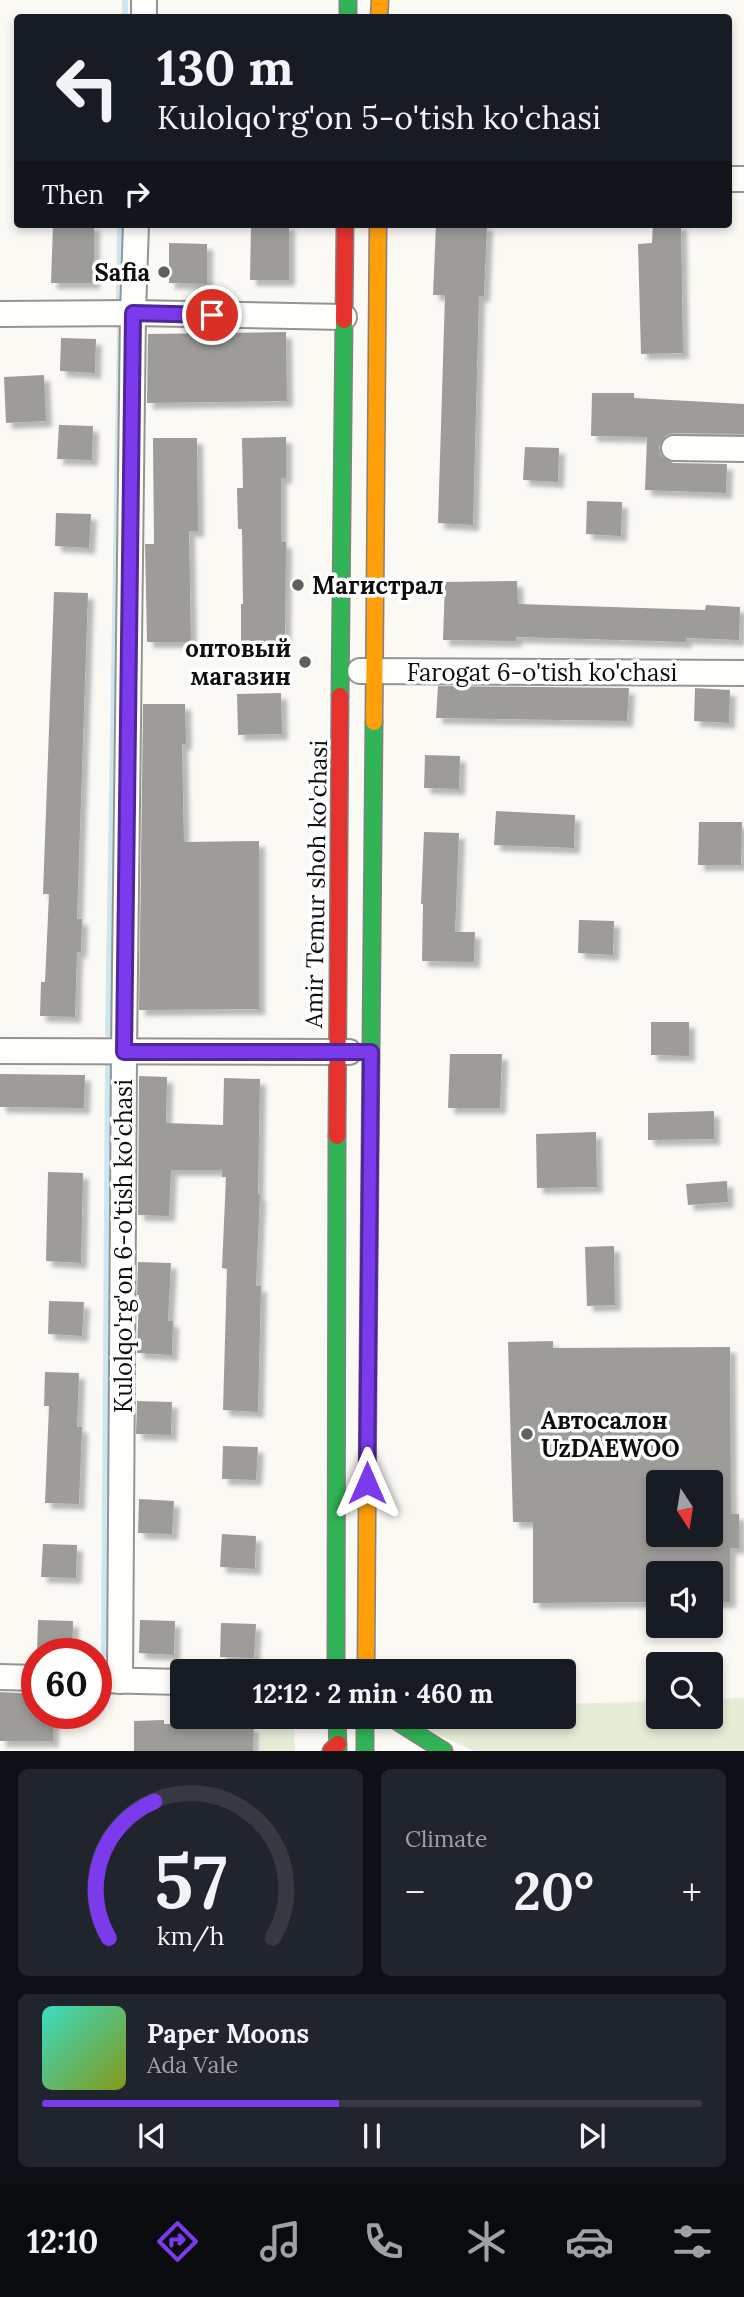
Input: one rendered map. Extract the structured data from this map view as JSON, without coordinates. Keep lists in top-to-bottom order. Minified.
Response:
{"streets":{"main road":["Amir Temur shoh ko'chasi"],"street":["Farogat 6-o'tish ko'chasi","Kulolqo'rg'on 6-o'tish ko'chasi"]},"crossings":[["Farogat 6-o'tish ko'chasi","Amir Temur shoh ko'chasi"]],"places":["Safia","Магистрал","оптовый магазин","Автосалон UzDAEWOO"],"north":"bottom","page":{"turn":["130 m","Kulolqo'rg'on 5-o'tish ko'chasi"],"then":"Then","limit":"60","trip":"12:12 · 2 min · 460 m","tile":"Climate","heat":["−","20°","+"],"song":["Paper Moons","Ada Vale"],"tabs":"12:10","gauge":["57","km/h"]}}
